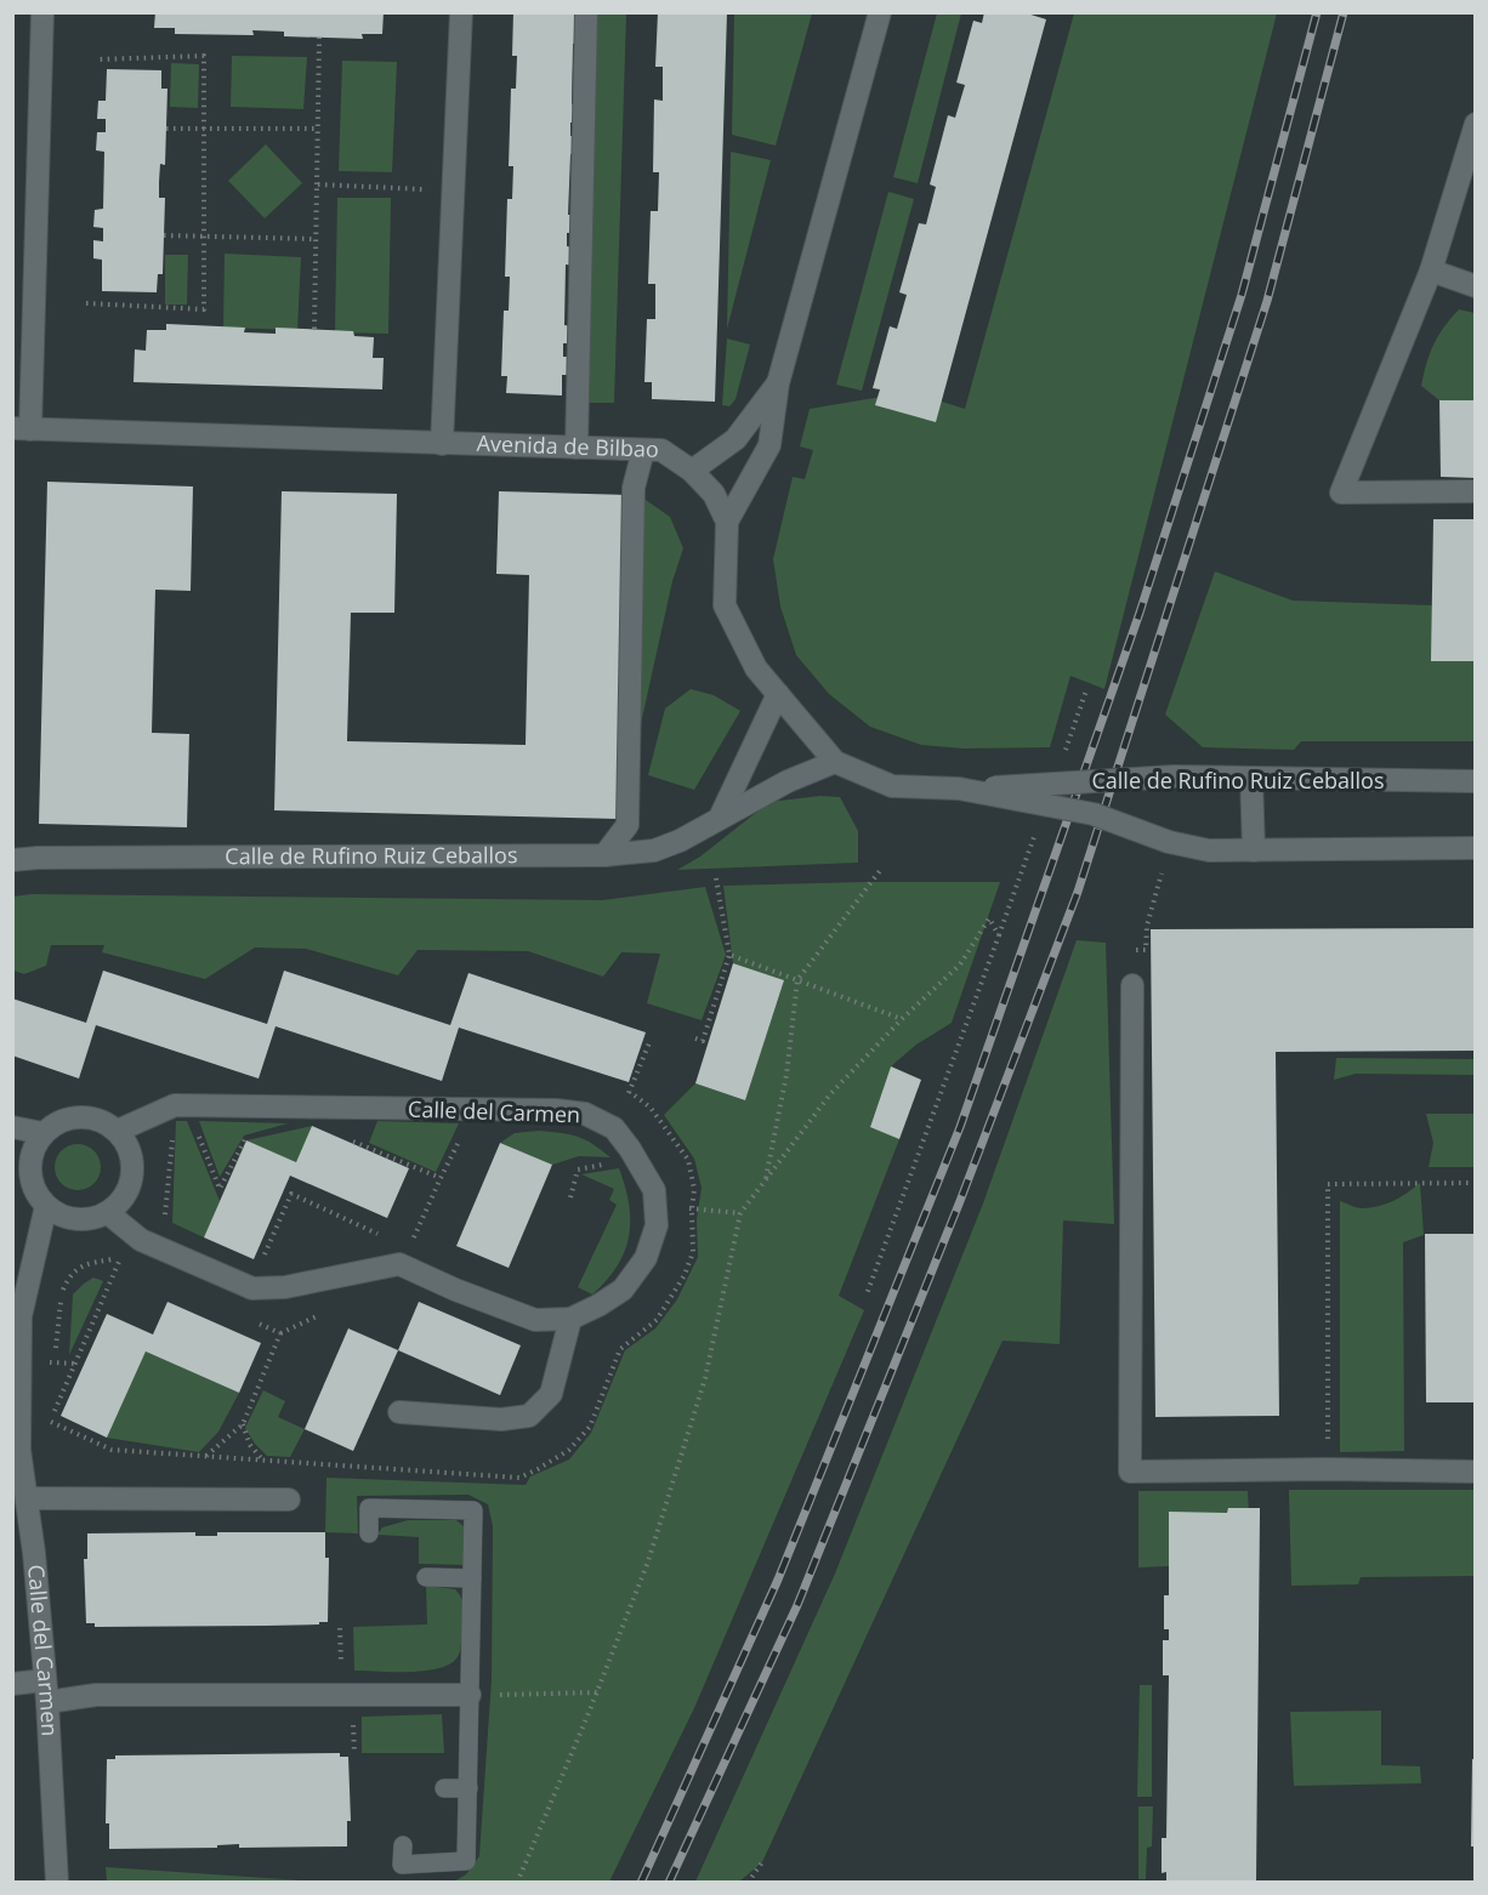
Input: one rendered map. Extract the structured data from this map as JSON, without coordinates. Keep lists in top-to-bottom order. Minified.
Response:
{"streets":{"street":["Avenida de Bilbao","Calle de Rufino Ruiz Ceballos","Calle del Carmen"]},"crossings":[["Avenida de Bilbao","Calle de Rufino Ruiz Ceballos"]]}
